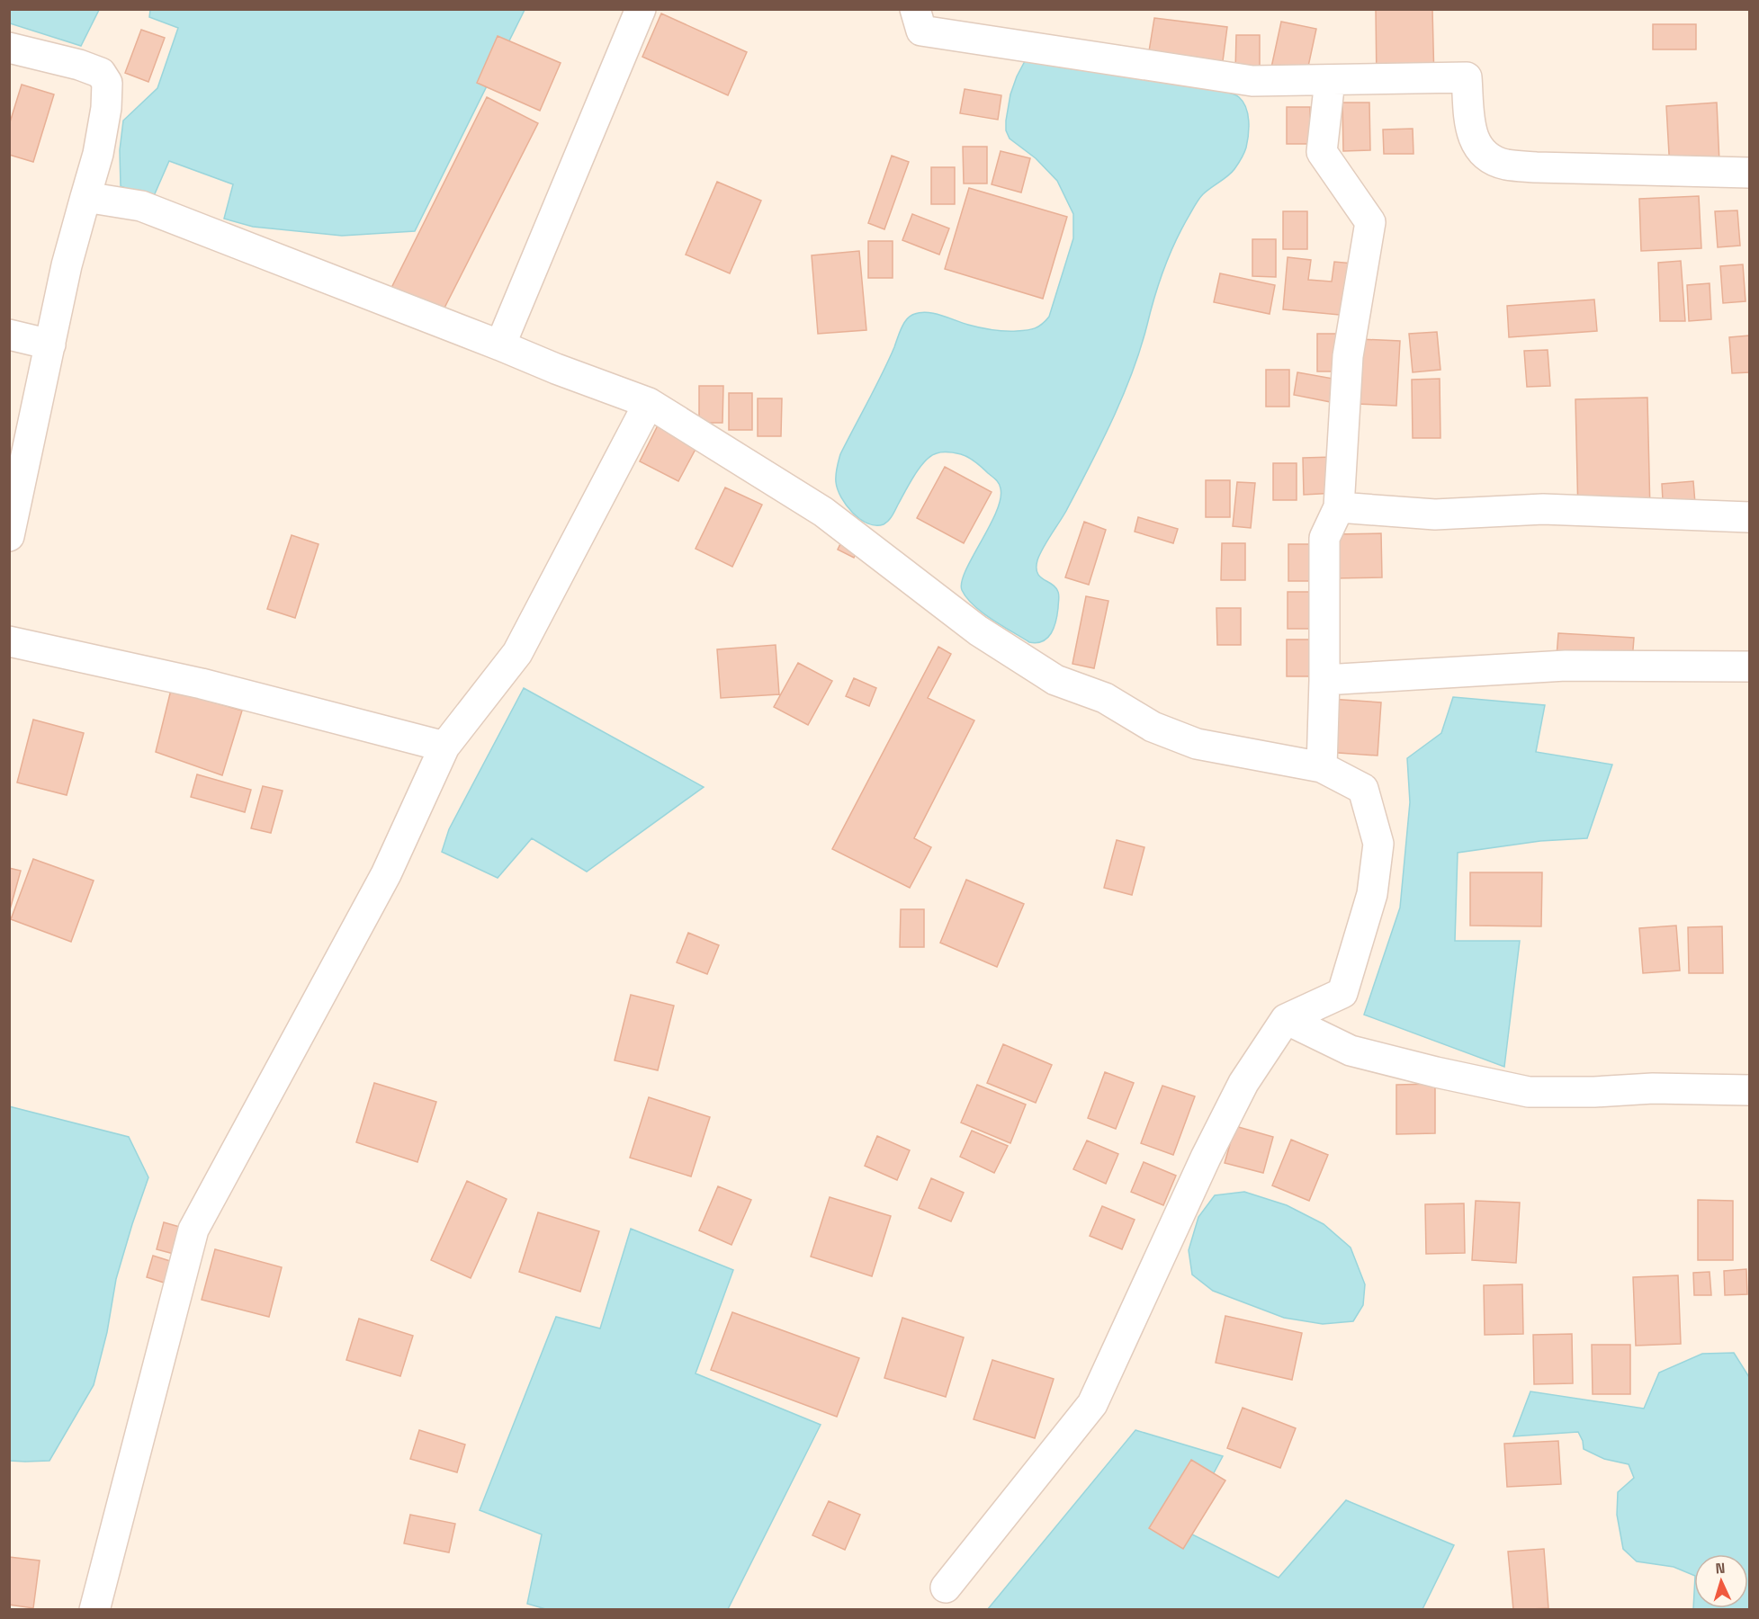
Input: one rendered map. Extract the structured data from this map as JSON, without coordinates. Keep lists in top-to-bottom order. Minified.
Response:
{"north":"top"}
